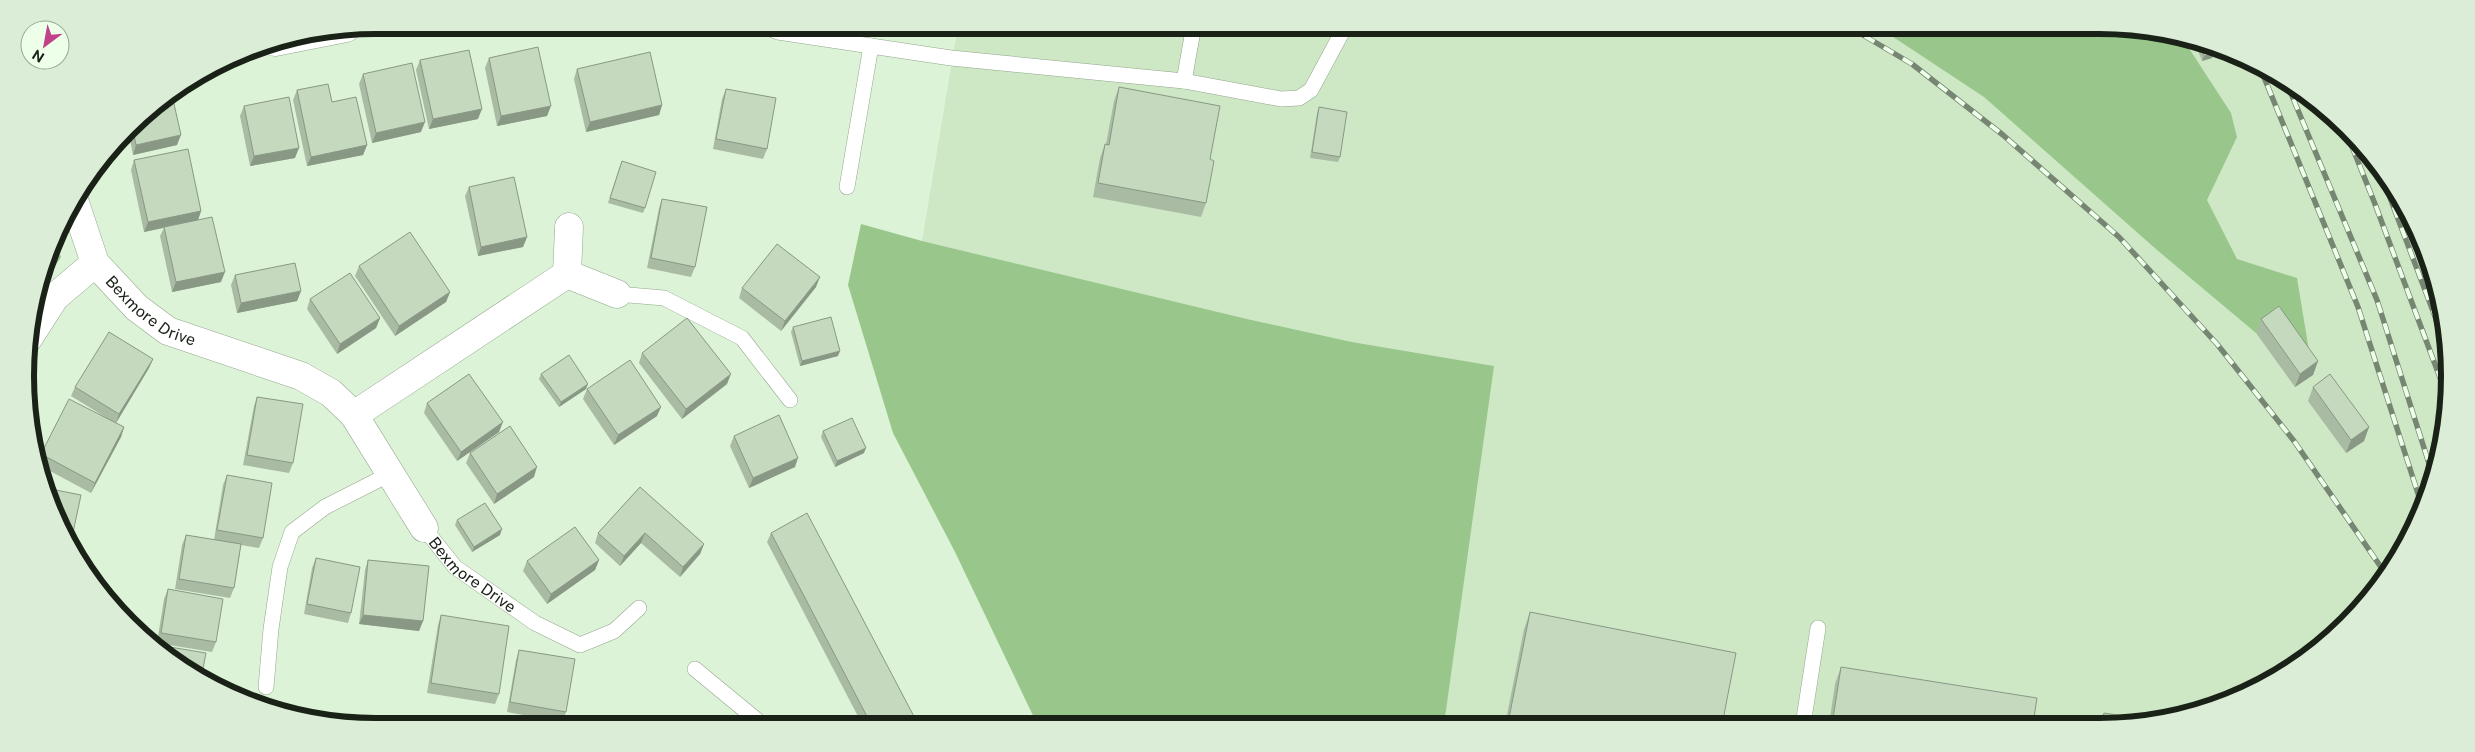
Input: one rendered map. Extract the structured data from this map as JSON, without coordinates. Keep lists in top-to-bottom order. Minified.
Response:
{"streets":{"street":["Bexmore Drive"]},"north":"bottom left"}
